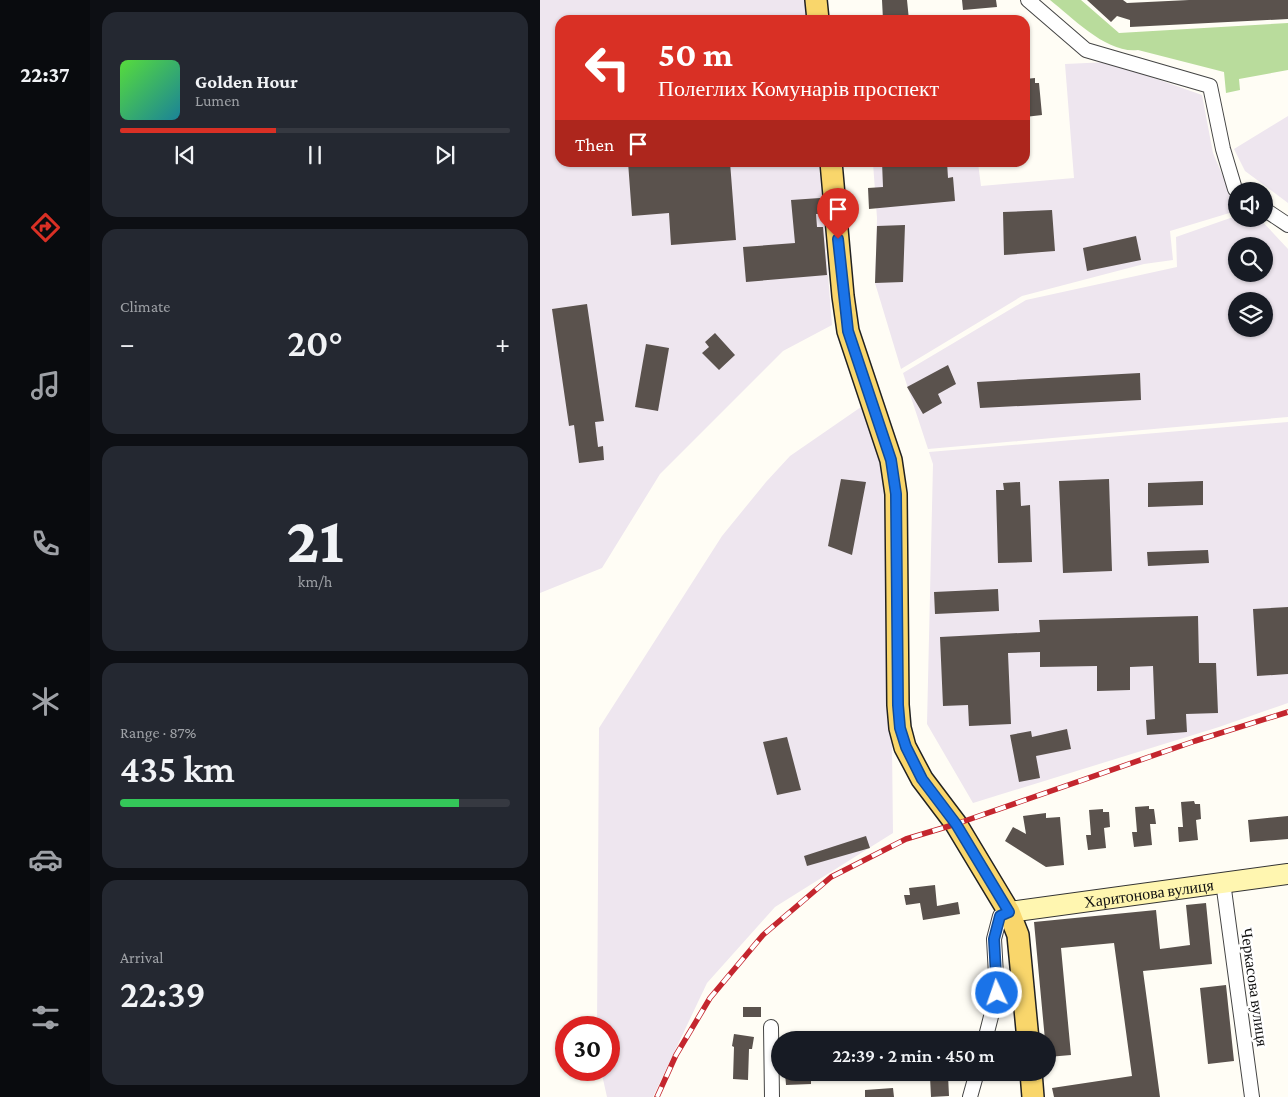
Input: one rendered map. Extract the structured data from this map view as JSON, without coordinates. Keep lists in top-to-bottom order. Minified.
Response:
{"streets":{"street":["Харитонова вулиця","Черкасова вулиця"]},"crossings":[["Харитонова вулиця","Черкасова вулиця"]],"page":{"tabs":"22:37","turn":["50 m","Полеглих Комунарів проспект"],"song":["Golden Hour","Lumen"],"then":"Then","tile":["Climate",["21","km/h"],["Range · 87%","435 km"],["Arrival","22:39"]],"heat":["−","20°","+"],"limit":"30","trip":"22:39 · 2 min · 450 m"}}
